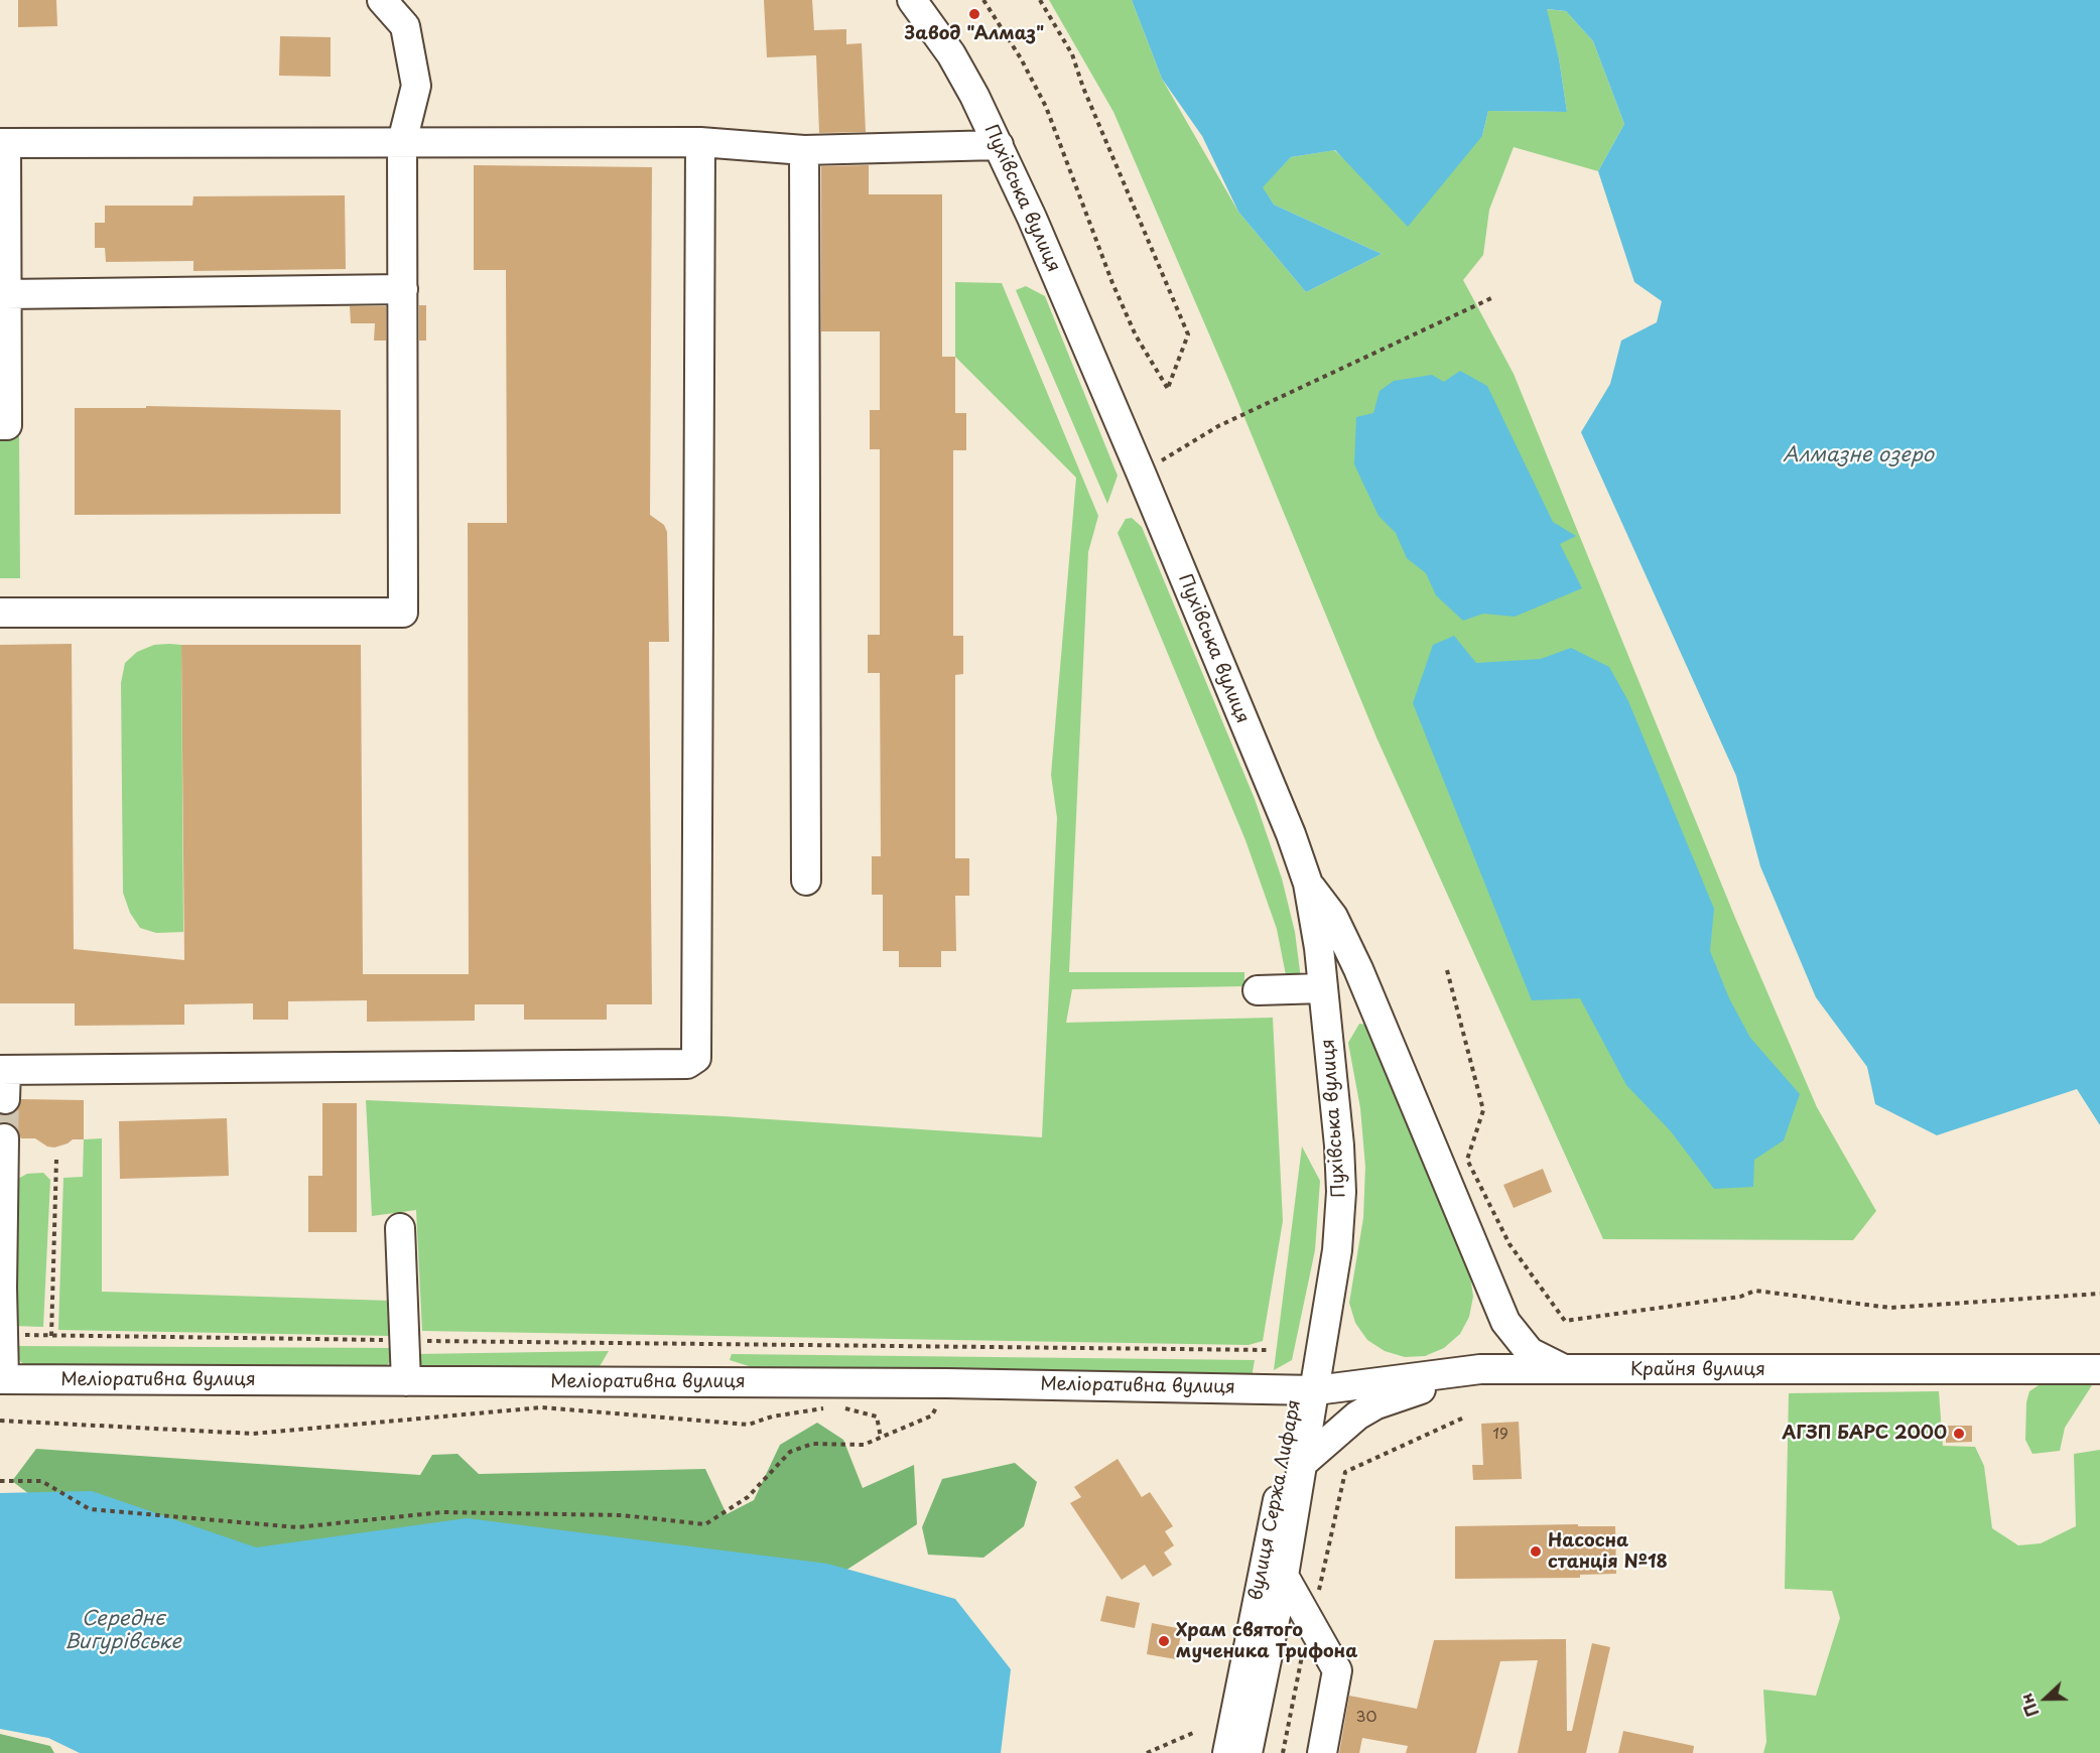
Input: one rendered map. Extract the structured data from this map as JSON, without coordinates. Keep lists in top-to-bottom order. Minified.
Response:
{"streets":{"street":["Пухівська вулиця","Крайня вулиця","Меліоративна вулиця","вулиця Сержа Лифаря"]},"crossings":[["Пухівська вулиця","Крайня вулиця"],["Пухівська вулиця","Меліоративна вулиця"],["Пухівська вулиця","вулиця Сержа Лифаря"],["Крайня вулиця","Меліоративна вулиця"],["Крайня вулиця","вулиця Сержа Лифаря"],["Меліоративна вулиця","вулиця Сержа Лифаря"]],"water":["Алмазне озеро","Середнє Вигурівське"],"places":["Завод \"Алмаз\"","АГЗП БАРС 2000","Насосна станція №18","Храм святого мученика Трифона"],"house_numbers":["19","30"],"north":"left"}
